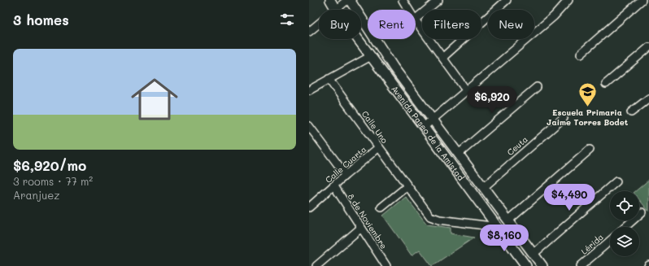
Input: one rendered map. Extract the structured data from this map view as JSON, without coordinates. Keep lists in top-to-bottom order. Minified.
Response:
{"streets":{"street":["Calle Uno","Avenida Paseo de la Amistad","Ceuta","Calle Cuarta","8 de Noviembre","Lérida"]},"crossings":[["Calle Uno","Avenida Paseo de la Amistad"],["Calle Uno","Calle Cuarta"],["Avenida Paseo de la Amistad","Ceuta"],["Calle Cuarta","8 de Noviembre"]],"places":{"school or university":["Escuela Primaria Jaime Torres Bodet"]},"page":{"heading":"3 homes","chip":["Buy","Rent","Filters","New"],"list":[{"name":"$6,920/mo","note":"3 rooms · 77 m² · Aranjuez"}],"price":["$6,920","$4,490","$8,160"]}}
